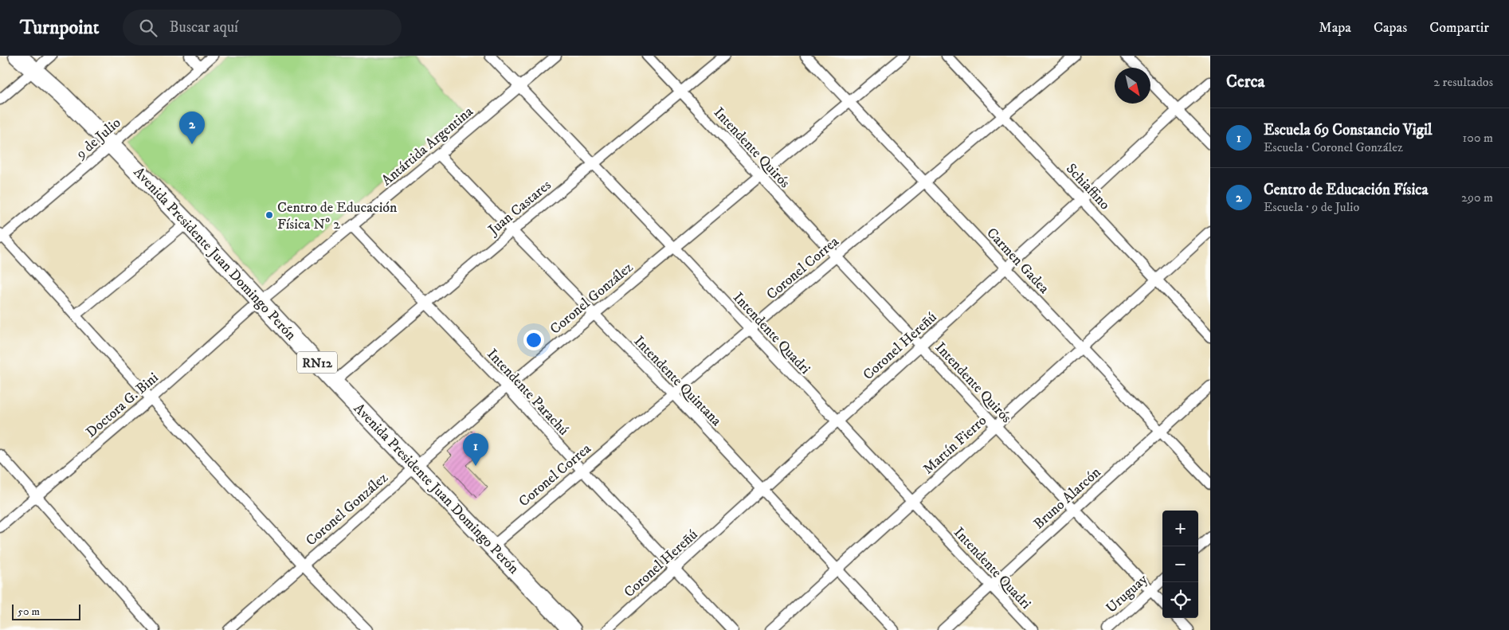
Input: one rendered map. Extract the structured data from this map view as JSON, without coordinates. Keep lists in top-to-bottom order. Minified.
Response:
{"streets":{"highway":["Avenida Presidente Juan Domingo Perón","RN12"],"street":["9 de Julio","Antártida Argentina","Intendente Quirós","Schiaffino","Juan Castares","Carmen Gadea","Coronel Correa","Coronel González","Intendente Quadri","Coronel Hereñú","Intendente Quintana","Intendente Parachú","Doctora G. Bini","Martín Fierro","Bruno Alarcón","Uruguay"]},"crossings":[["9 de Julio","Avenida Presidente Juan Domingo Perón"],["Antártida Argentina","Avenida Presidente Juan Domingo Perón"],["Antártida Argentina","Intendente Quadri"],["Antártida Argentina","Intendente Quintana"],["Antártida Argentina","Intendente Parachú"],["Antártida Argentina","Doctora G. Bini"],["Intendente Quirós","Juan Castares"],["Intendente Quirós","Coronel Correa"],["Intendente Quirós","Coronel González"],["Intendente Quirós","Coronel Hereñú"],["Intendente Quirós","Martín Fierro"],["Intendente Quirós","Bruno Alarcón"],["Intendente Quirós","Uruguay"],["Schiaffino","Coronel Correa"],["Schiaffino","Coronel Hereñú"],["Schiaffino","Martín Fierro"],["Juan Castares","Avenida Presidente Juan Domingo Perón"],["Juan Castares","Intendente Quadri"],["Juan Castares","Intendente Quintana"],["Juan Castares","Intendente Parachú"],["Avenida Presidente Juan Domingo Perón","Coronel Correa"],["Avenida Presidente Juan Domingo Perón","Coronel González"],["Avenida Presidente Juan Domingo Perón","Doctora G. Bini"],["Carmen Gadea","Coronel Correa"],["Carmen Gadea","Coronel González"],["Carmen Gadea","Coronel Hereñú"],["Carmen Gadea","Martín Fierro"],["Carmen Gadea","Bruno Alarcón"],["Coronel Correa","Intendente Quadri"],["Coronel Correa","Intendente Quintana"],["Coronel Correa","Intendente Parachú"],["Coronel González","Intendente Quadri"],["Coronel González","Intendente Quintana"],["Coronel González","Intendente Parachú"],["Intendente Quadri","Coronel Hereñú"],["Intendente Quadri","Martín Fierro"],["Intendente Quadri","Bruno Alarcón"],["Coronel Hereñú","Intendente Quintana"],["Coronel Hereñú","Intendente Parachú"],["Intendente Quintana","Martín Fierro"]],"places":["Centro de Educación Física Nº 2"],"scale_bar":"50 m","north":"bottom right","page":{"header":"Turnpoint","search":"Buscar aquí","nav":["Mapa","Capas","Compartir"],"heading":["Cerca","2 resultados"],"list":[{"mark":"1","name":"Escuela 69 Constancio Vigil","note":"Escuela · Coronel González","value":"100 m"},{"mark":"2","name":"Centro de Educación Física","note":"Escuela · 9 de Julio","value":"290 m"}],"pins":["2","1"],"map_buttons":["+","−"],"scale":"50 m"}}
